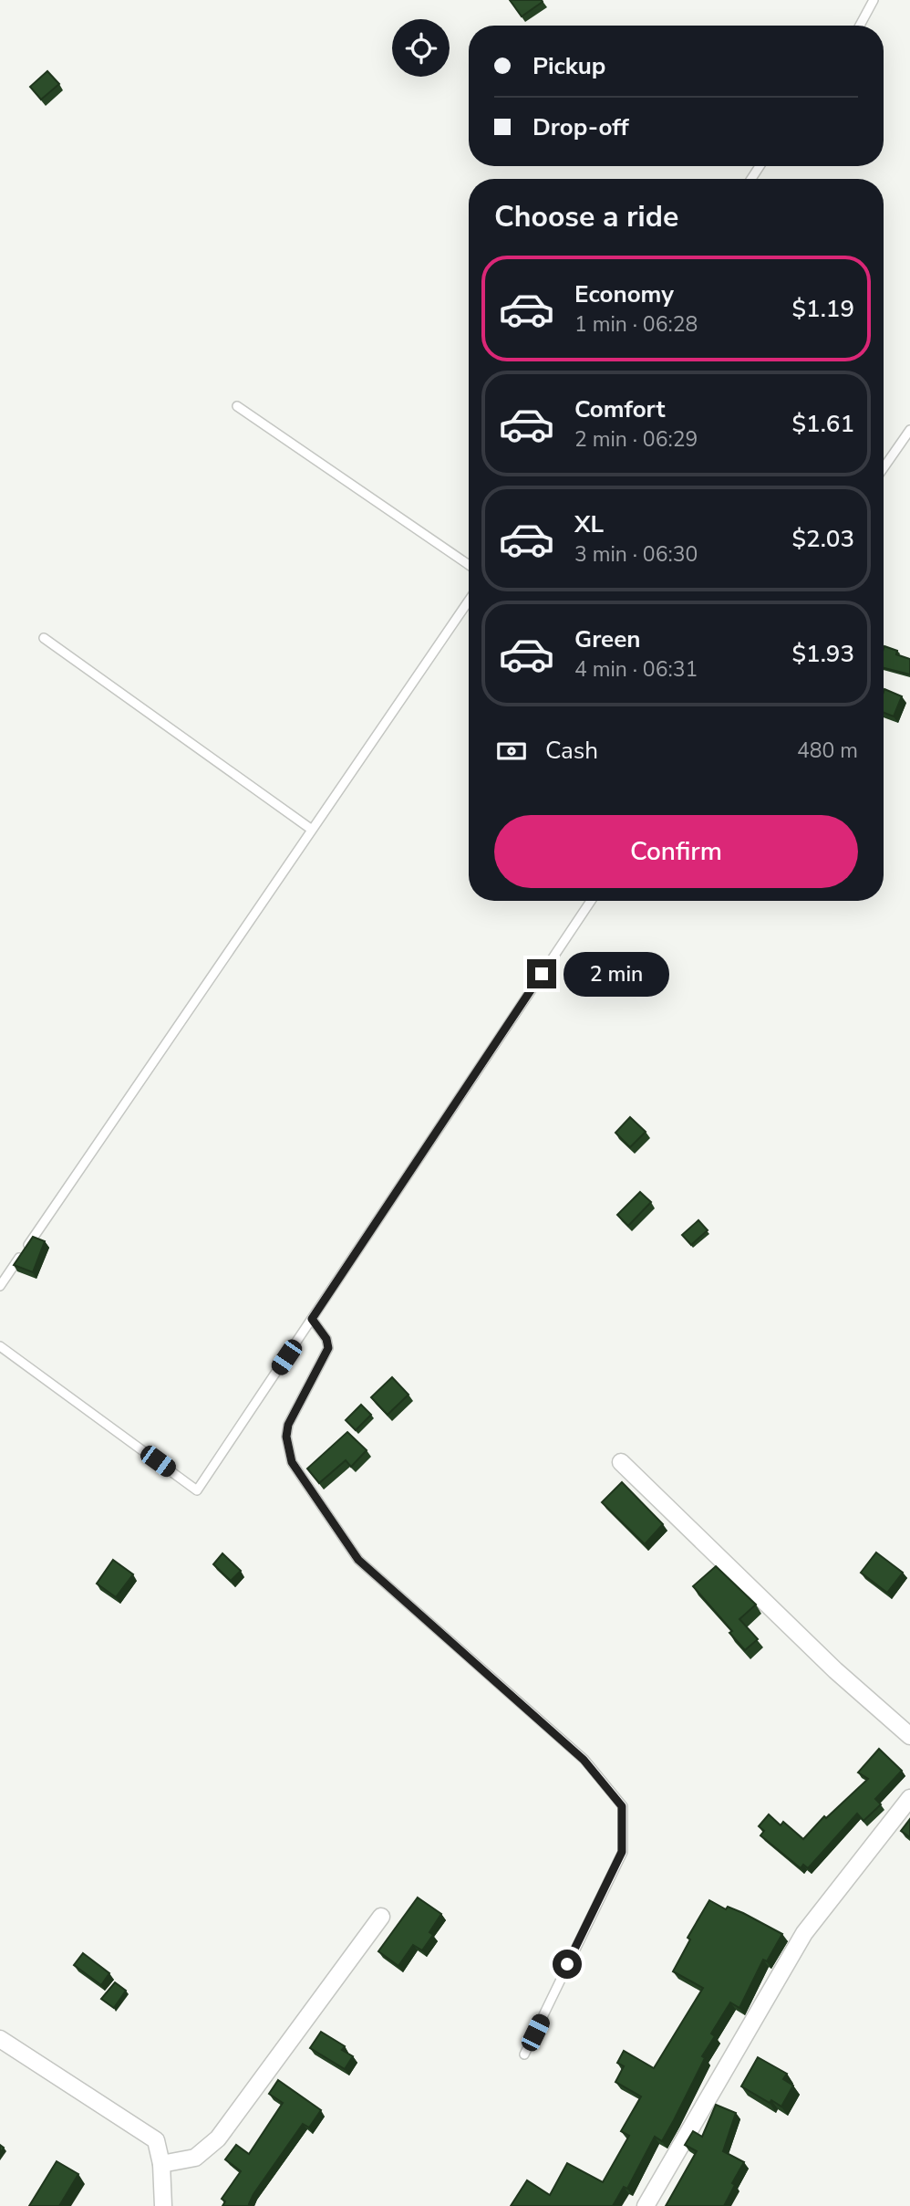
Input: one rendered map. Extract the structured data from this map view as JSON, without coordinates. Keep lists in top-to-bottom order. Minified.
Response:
{"page":{"banner":["Pickup","Drop-off"],"heading":"Choose a ride","list":[{"name":"Economy","note":"1 min · 06:28","value":"$1.19"},{"name":"Comfort","note":"2 min · 06:29","value":"$1.61"},{"name":"XL","note":"3 min · 06:30","value":"$2.03"},{"name":"Green","note":"4 min · 06:31","value":"$1.93"}],"pay":["Cash","480 m"],"buttons":"Confirm","bubble":"2 min"}}
